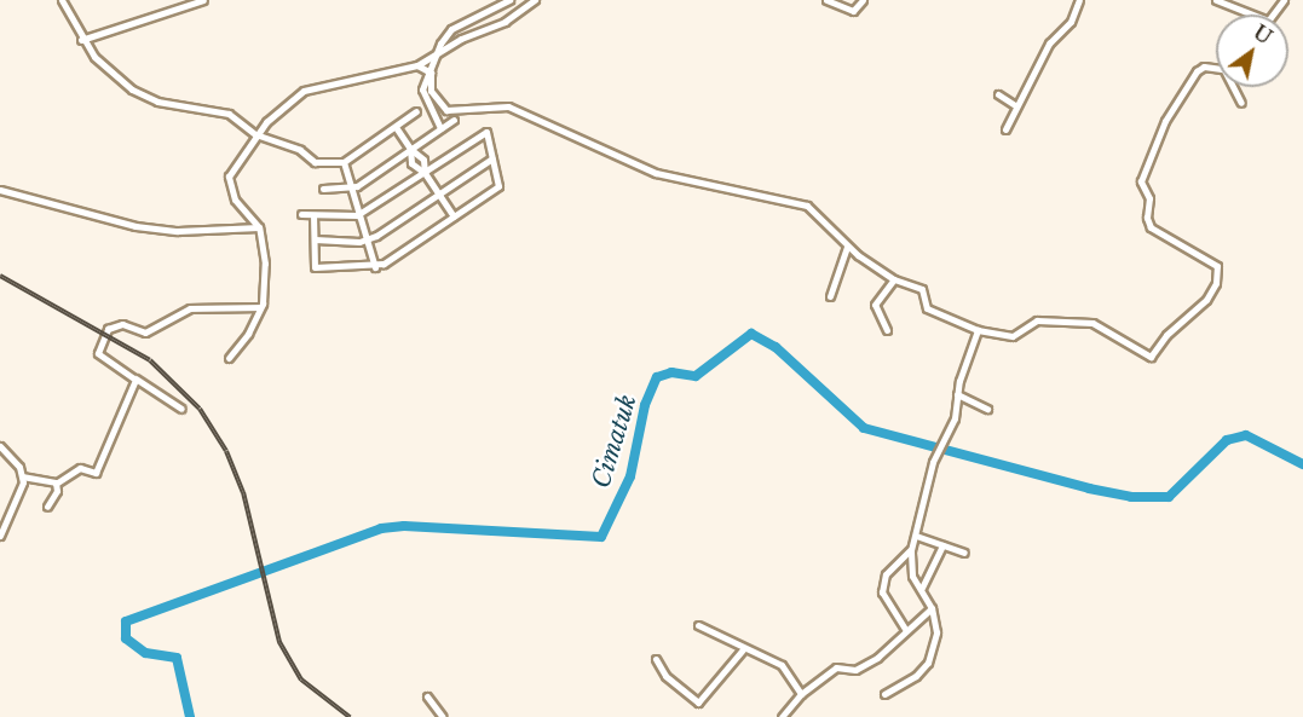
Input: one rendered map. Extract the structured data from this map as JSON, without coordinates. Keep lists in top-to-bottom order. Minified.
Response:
{"water":["Cimatuk"],"north":"top right"}
